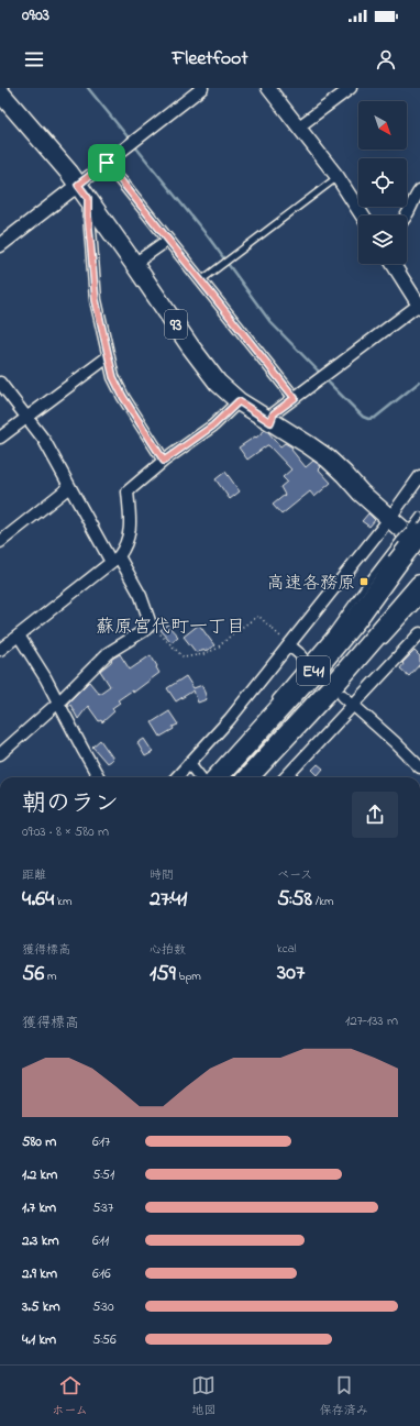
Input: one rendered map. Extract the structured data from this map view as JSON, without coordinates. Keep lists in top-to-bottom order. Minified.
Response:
{"streets":{"highway":["E41"],"main road":["93"]},"districts":["蘇原宮代町一丁目"],"places":{"transit":["高速各務原"]},"north":"bottom right","page":{"status":"09:03","header":"Fleetfoot","heading":["朝のラン","09:03 · 8 × 580 m"],"stats":[["距離","4.64 km"],["時間","27:41"],["ペース","5:58 /km"],["獲得標高","56 m"],["心拍数","159 bpm"],["kcal","307"]],"chart":["獲得標高","127–133 m"],"list":[{"name":"580 m","note":"6:17"},{"name":"1.2 km","note":"5:51"},{"name":"1.7 km","note":"5:37"},{"name":"2.3 km","note":"6:11"},{"name":"2.9 km","note":"6:16"},{"name":"3.5 km","note":"5:30"},{"name":"4.1 km","note":"5:56"}],"tabs":["ホーム","地図","保存済み"]}}
